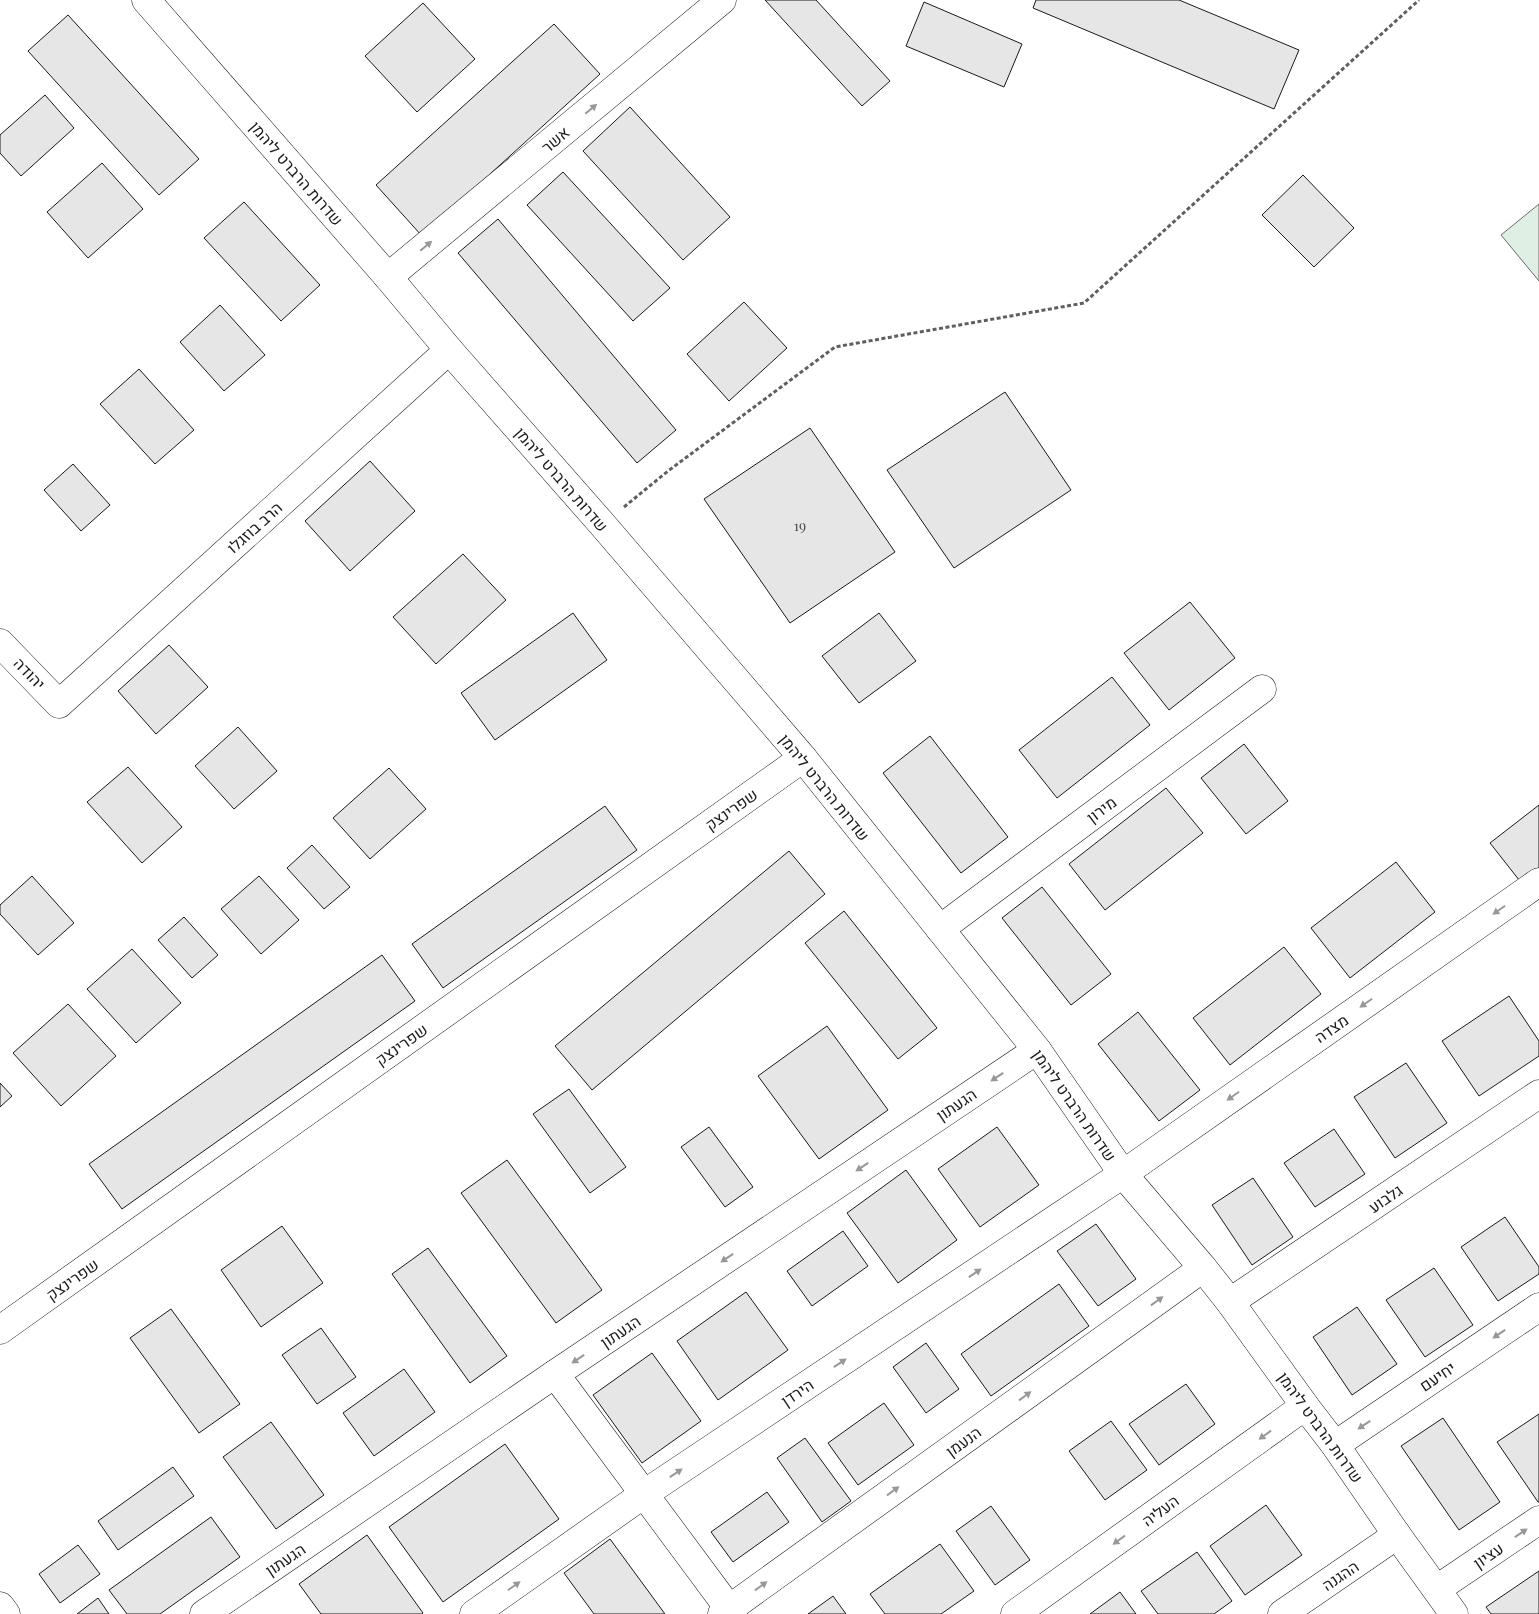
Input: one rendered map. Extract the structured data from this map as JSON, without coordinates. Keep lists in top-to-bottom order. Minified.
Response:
{"streets":{"street":["אשר","שדרות הרברט ליהמן","הרב בוזגלו","יהודה","שפרינצק","מירון","מצדה","הגעתון","גלבוע","יחיעם","הירדן","הנעמן","העליה","עציון","ההגנה"]},"crossings":[["אשר","שדרות הרברט ליהמן"],["שדרות הרברט ליהמן","הרב בוזגלו"],["שדרות הרברט ליהמן","שפרינצק"],["שדרות הרברט ליהמן","מירון"],["שדרות הרברט ליהמן","מצדה"],["שדרות הרברט ליהמן","הגעתון"],["שדרות הרברט ליהמן","גלבוע"],["שדרות הרברט ליהמן","יחיעם"],["שדרות הרברט ליהמן","הירדן"],["שדרות הרברט ליהמן","הנעמן"],["שדרות הרברט ליהמן","העליה"],["שדרות הרברט ליהמן","עציון"],["שדרות הרברט ליהמן","ההגנה"],["הרב בוזגלו","יהודה"],["מצדה","הירדן"]],"one_way":["אשר","מצדה","הגעתון","יחיעם","הירדן","הנעמן","העליה","עציון"],"house_numbers":["19"]}
